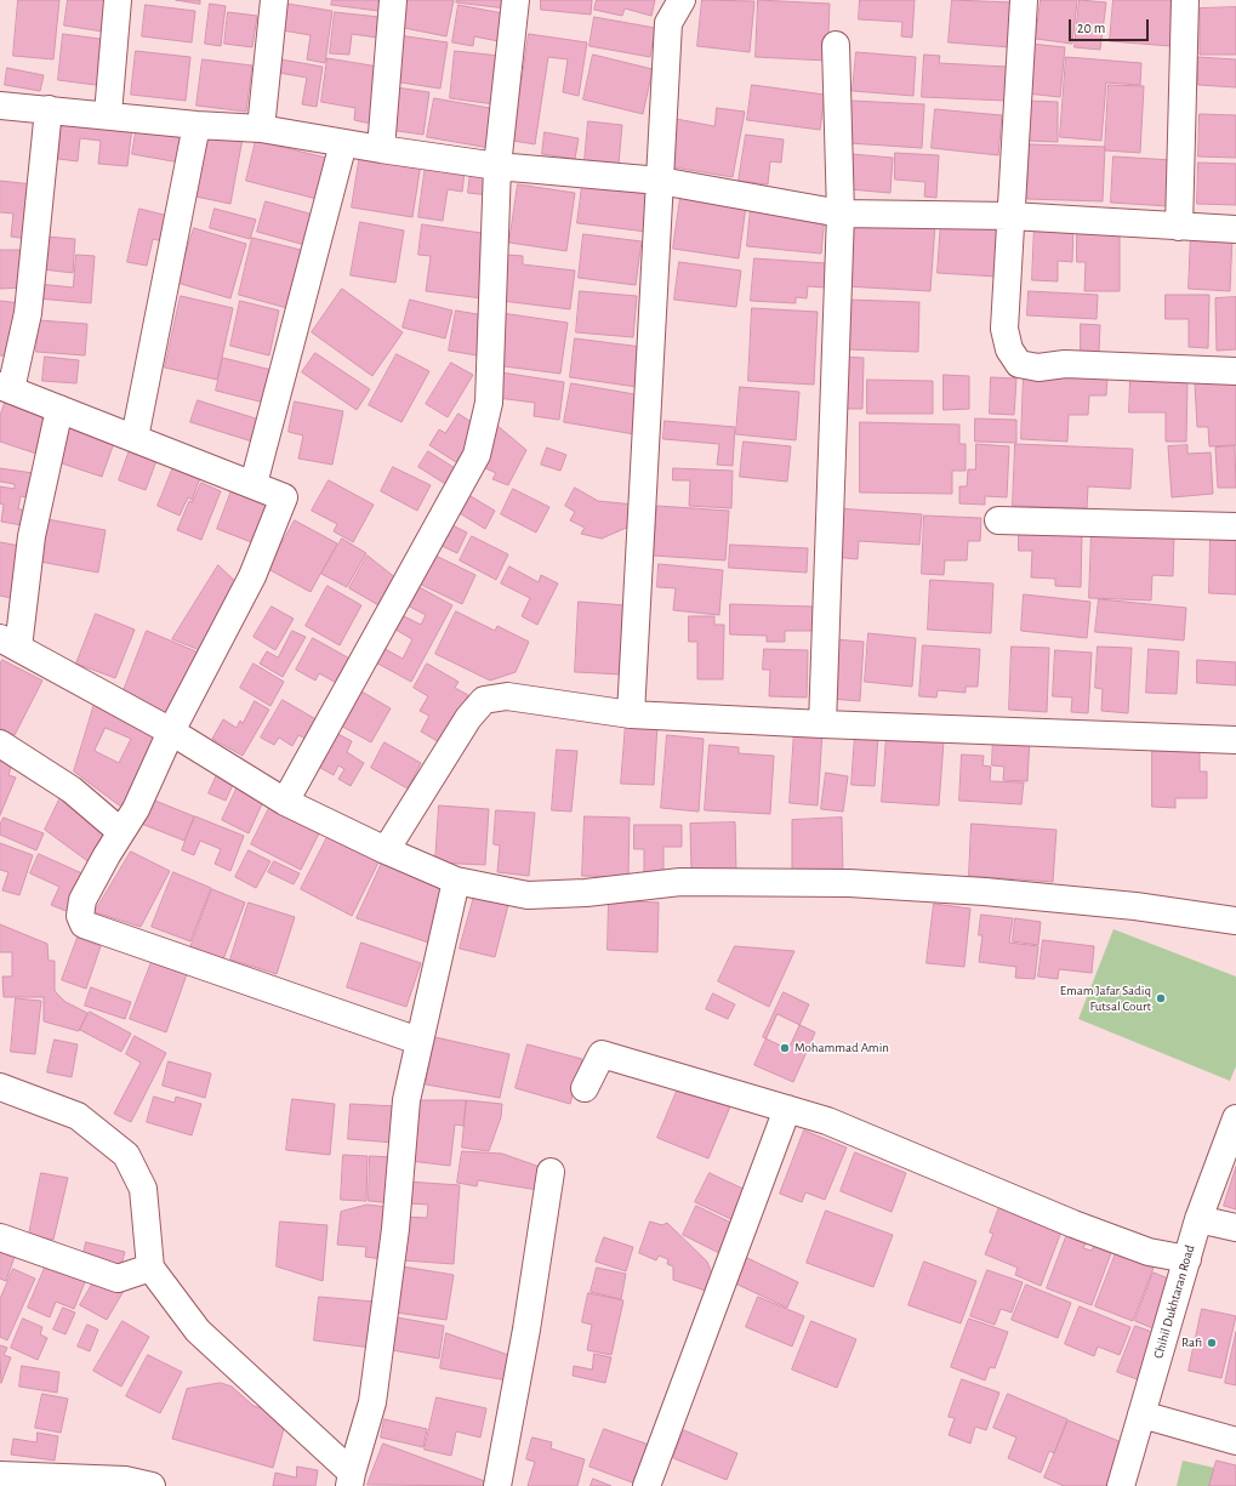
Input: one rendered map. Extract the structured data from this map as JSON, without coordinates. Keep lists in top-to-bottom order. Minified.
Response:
{"streets":{"street":["Chihil Dukhtaran Road"]},"places":["Emam Jafar Sadiq Futsal Court","Mohammad Amin","Rafi"],"scale_bar":"20 m"}
